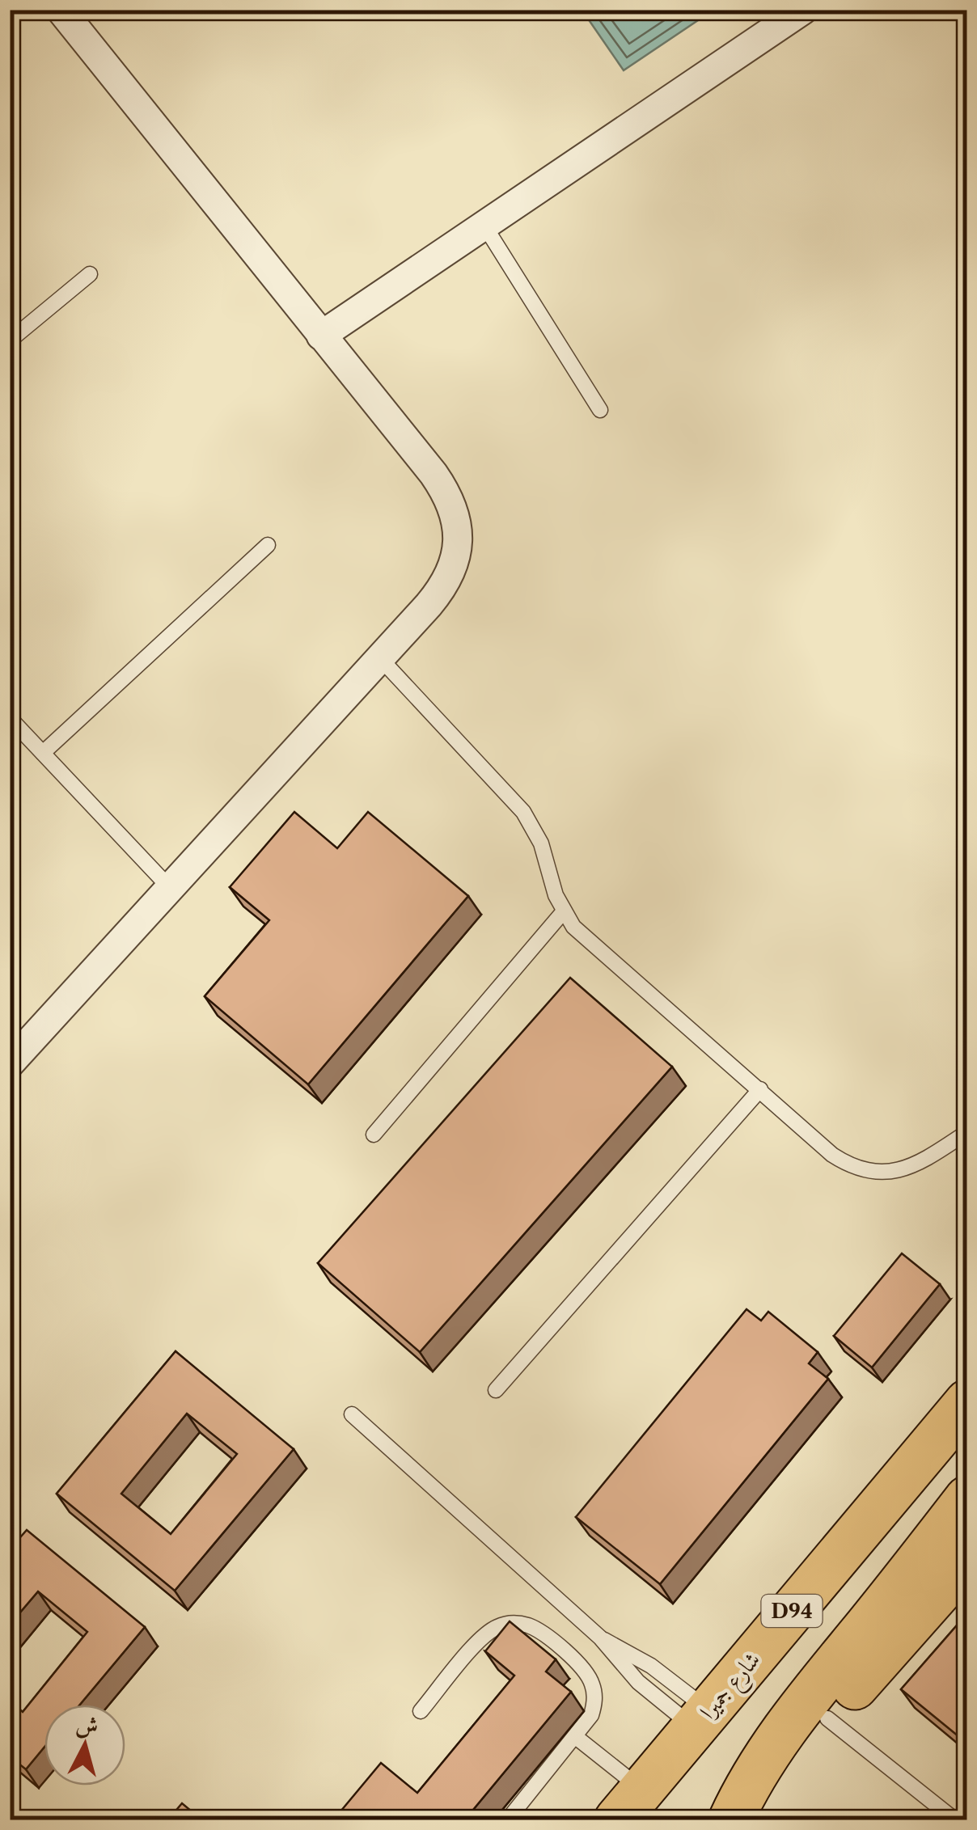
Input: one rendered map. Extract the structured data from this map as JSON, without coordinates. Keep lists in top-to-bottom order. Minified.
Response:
{"streets":{"main road":["D94","شارع جميرا"]},"north":"top"}
